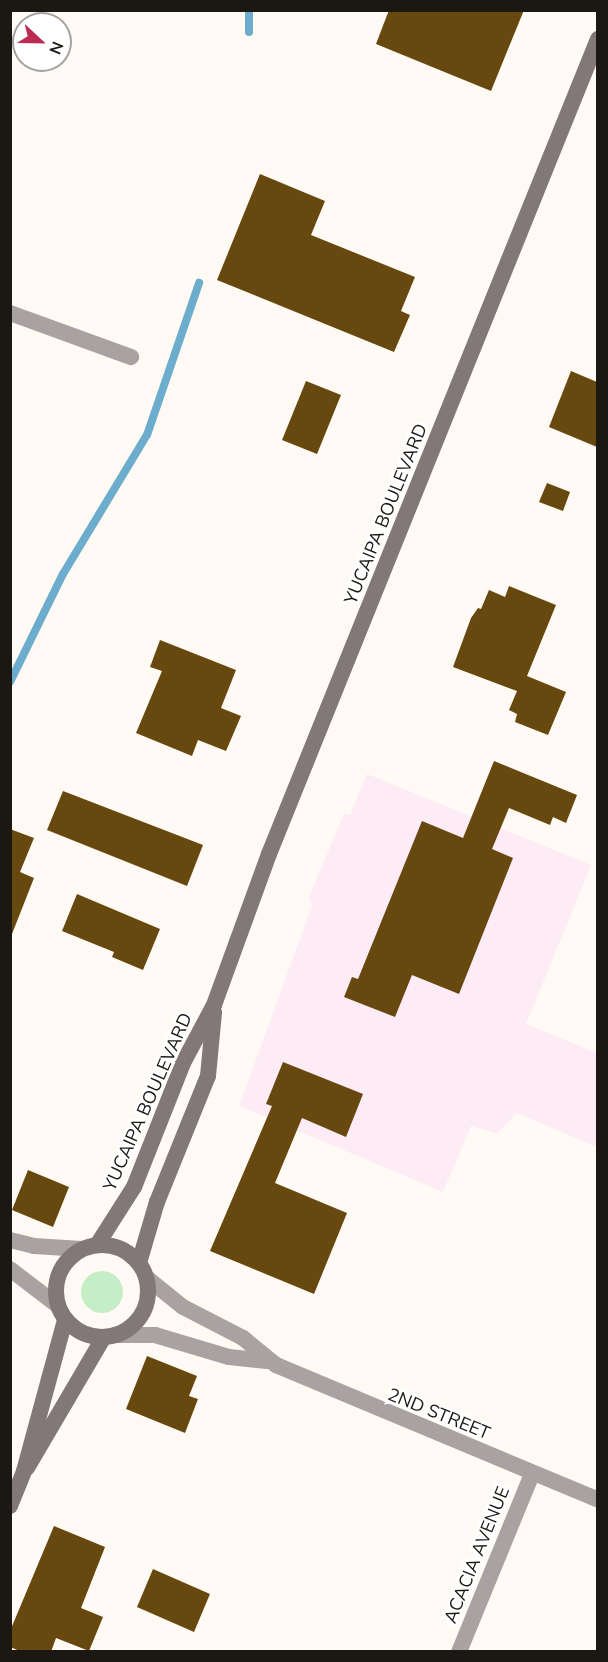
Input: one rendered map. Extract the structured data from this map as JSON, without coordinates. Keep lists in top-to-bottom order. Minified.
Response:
{"streets":{"main road":["YUCAIPA BOULEVARD"],"street":["2ND STREET","ACACIA AVENUE"]},"crossings":[["YUCAIPA BOULEVARD","2ND STREET"],["2ND STREET","ACACIA AVENUE"]],"north":"right"}
